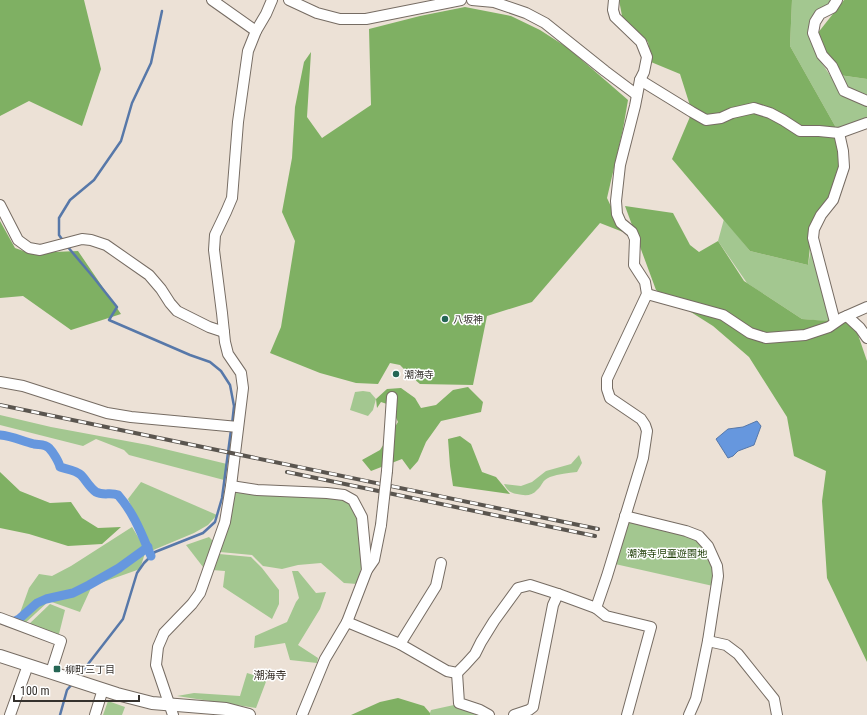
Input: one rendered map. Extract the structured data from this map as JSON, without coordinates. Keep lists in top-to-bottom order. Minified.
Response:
{"districts":["潮海寺"],"parks":["潮海寺児童遊園地"],"places":{"other":["八坂神","潮海寺"],"transit":["柳町三丁目"]},"scale_bar":"100 m"}
